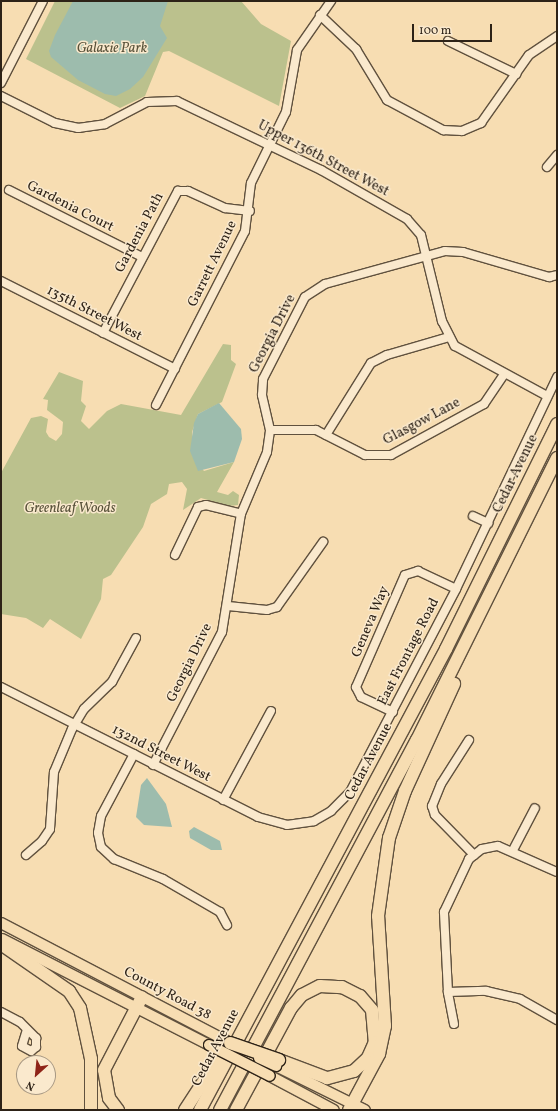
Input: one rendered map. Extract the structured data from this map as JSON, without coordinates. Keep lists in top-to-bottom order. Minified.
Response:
{"streets":{"highway":["Cedar Avenue"],"main road":["County Road 38"],"street":["Upper 136th Street West","Gardenia Court","Gardenia Path","Garrett Avenue","135th Street West","Georgia Drive","Glasgow Lane","Geneva Way","East Frontage Road","132nd Street West"]},"crossings":[["Upper 136th Street West","Garrett Avenue"],["Upper 136th Street West","Georgia Drive"],["Upper 136th Street West","Glasgow Lane"],["Upper 136th Street West","East Frontage Road"],["Gardenia Court","Gardenia Path"],["Gardenia Path","Garrett Avenue"],["Gardenia Path","135th Street West"],["Garrett Avenue","135th Street West"],["Georgia Drive","Glasgow Lane"],["Georgia Drive","132nd Street West"],["Geneva Way","East Frontage Road"],["East Frontage Road","132nd Street West"]],"parks":["Galaxie Park","Greenleaf Woods"],"scale_bar":"100 m","north":"bottom left"}
